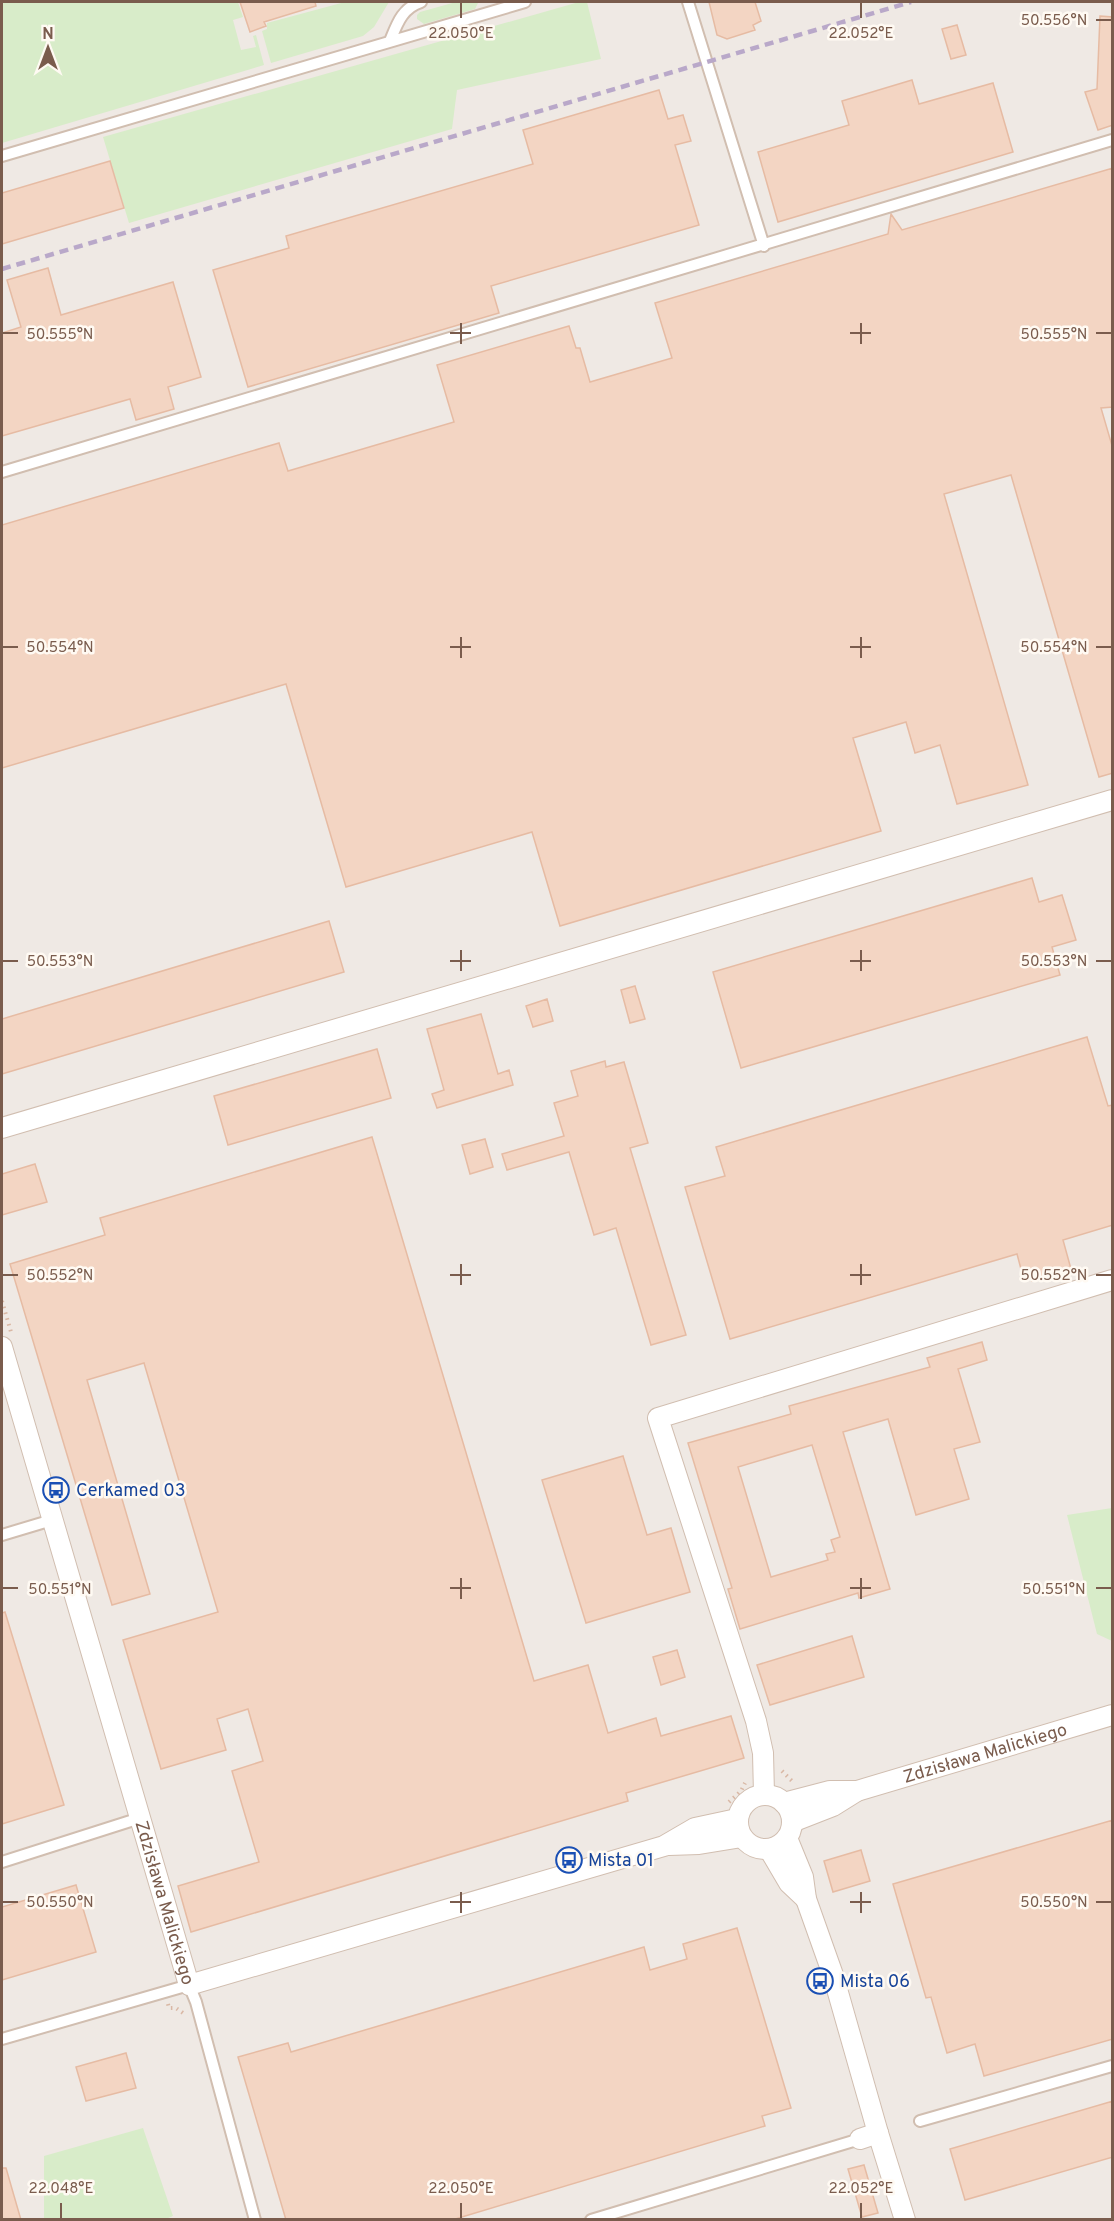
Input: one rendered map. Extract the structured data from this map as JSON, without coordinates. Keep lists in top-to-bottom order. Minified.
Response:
{"streets":{"street":["Zdzisława Malickiego"]},"places":{"bus stop":["Cerkamed 03","Mista 01","Mista 06"]},"north":"top","coordinates":["50.556°N","22.050°E","22.052°E","50.555°N","50.554°N","50.553°N","50.552°N","50.551°N","50.550°N","22.048°E"]}
